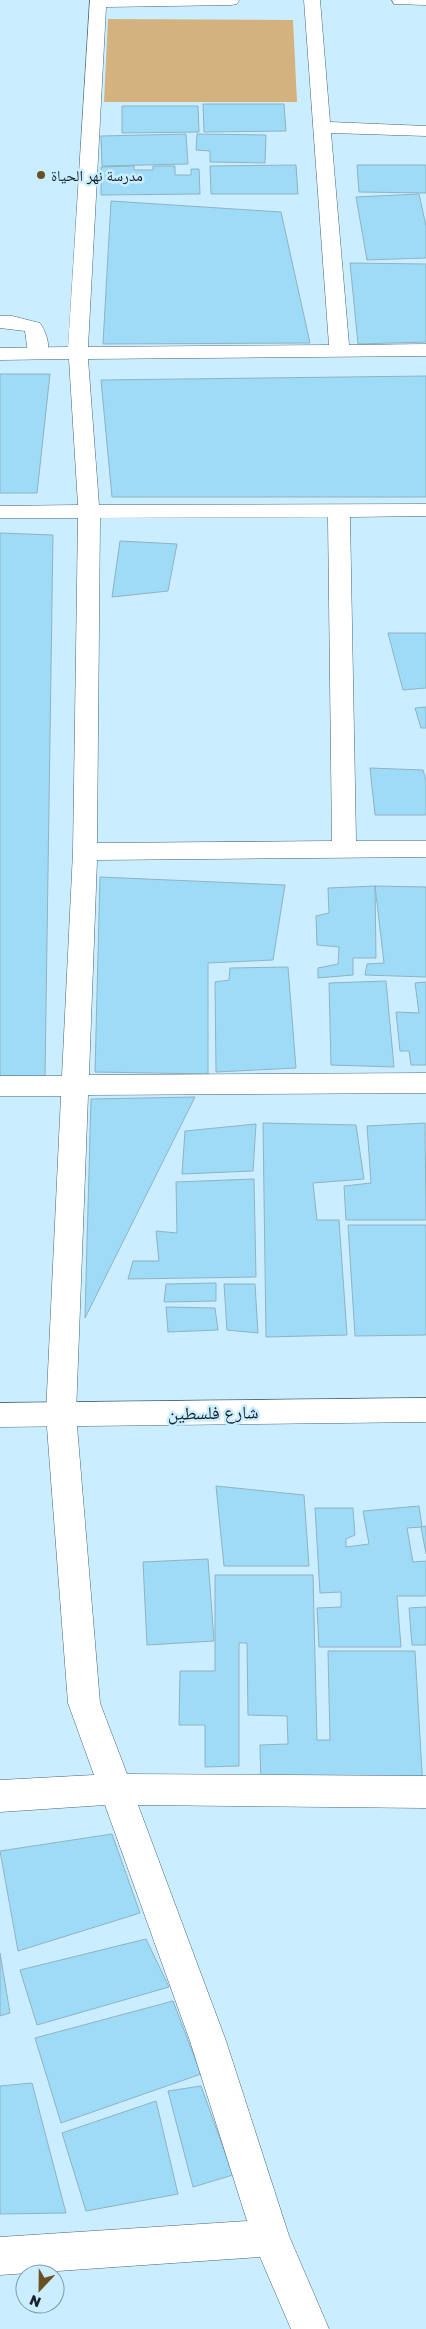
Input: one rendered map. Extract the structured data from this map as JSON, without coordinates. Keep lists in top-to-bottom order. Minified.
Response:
{"streets":{"street":["شارع فلسطين"]},"places":["مدرسة نهر الحياة"],"north":"bottom"}
